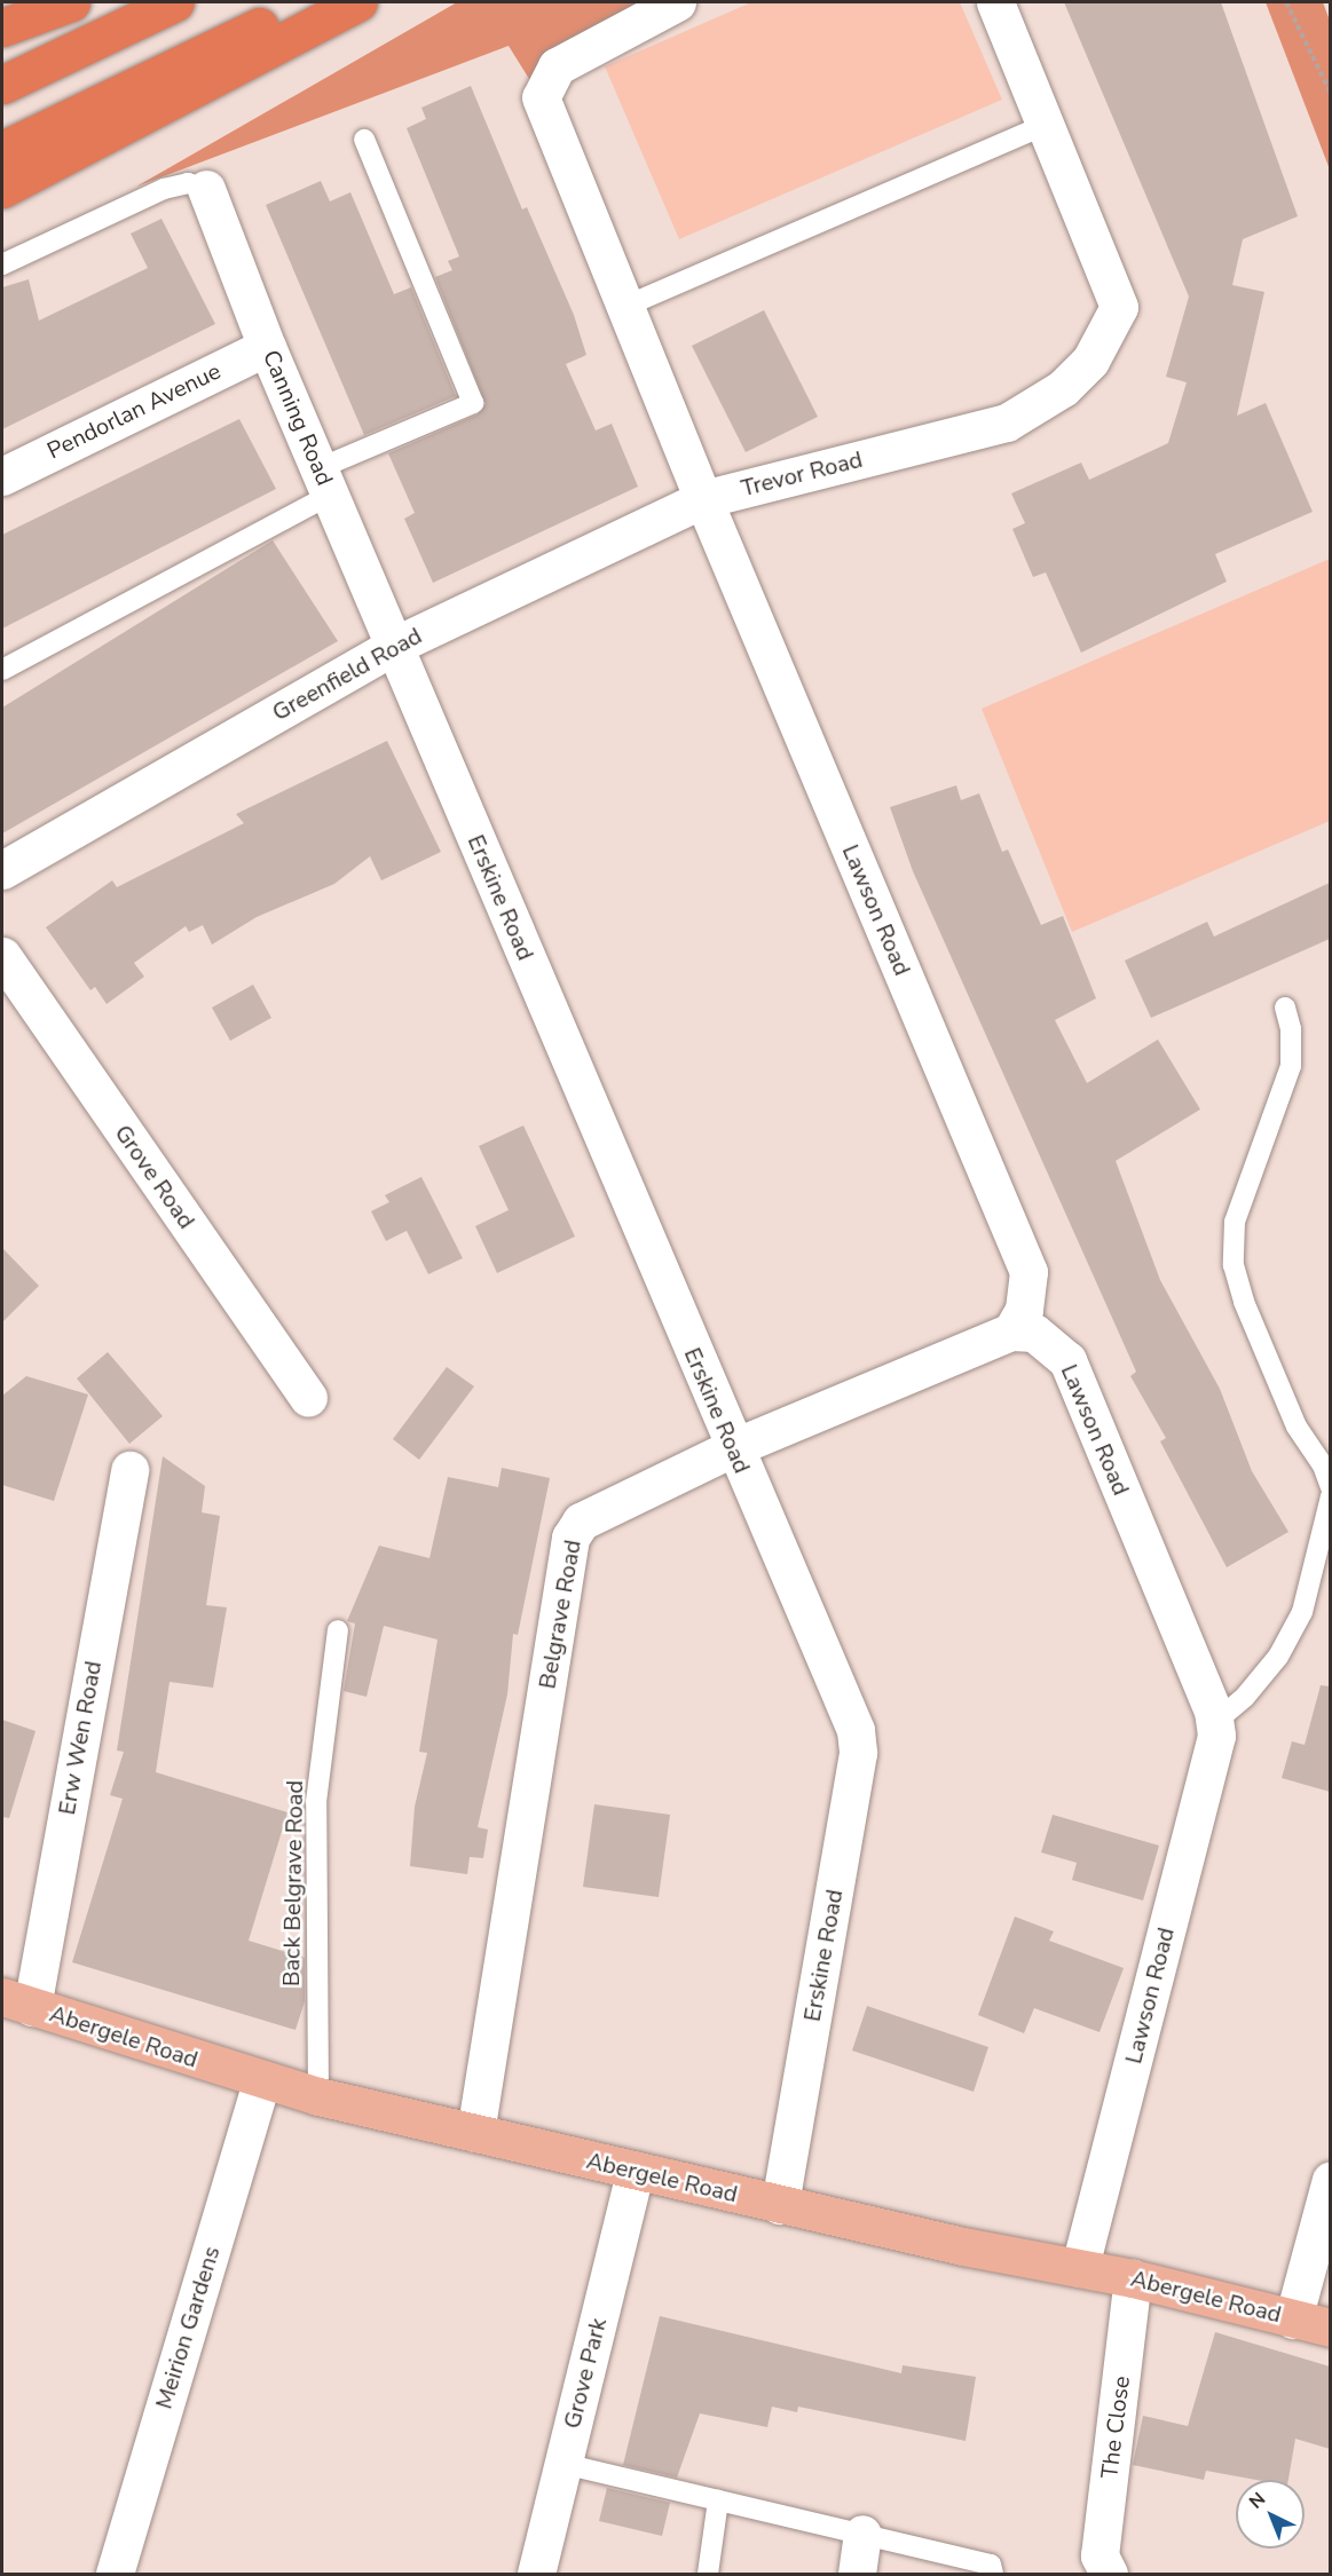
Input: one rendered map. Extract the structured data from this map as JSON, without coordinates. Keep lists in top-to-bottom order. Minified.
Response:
{"streets":{"main road":["Abergele Road"],"street":["Pendorlan Avenue","Canning Road","Trevor Road","Greenfield Road","Erskine Road","Lawson Road","Grove Road","Belgrave Road","Erw Wen Road","Meirion Gardens","Grove Park","The Close"],"lane":["Back Belgrave Road"]},"crossings":[["Pendorlan Avenue","Canning Road"],["Canning Road","Greenfield Road"],["Canning Road","Erskine Road"],["Trevor Road","Greenfield Road"],["Trevor Road","Lawson Road"],["Greenfield Road","Erskine Road"],["Greenfield Road","Lawson Road"],["Erskine Road","Belgrave Road"],["Erskine Road","Abergele Road"],["Lawson Road","Belgrave Road"],["Lawson Road","Abergele Road"],["Belgrave Road","Abergele Road"],["Erw Wen Road","Abergele Road"],["Back Belgrave Road","Abergele Road"],["Abergele Road","Meirion Gardens"],["Abergele Road","Grove Park"],["Abergele Road","The Close"]],"north":"top left"}
